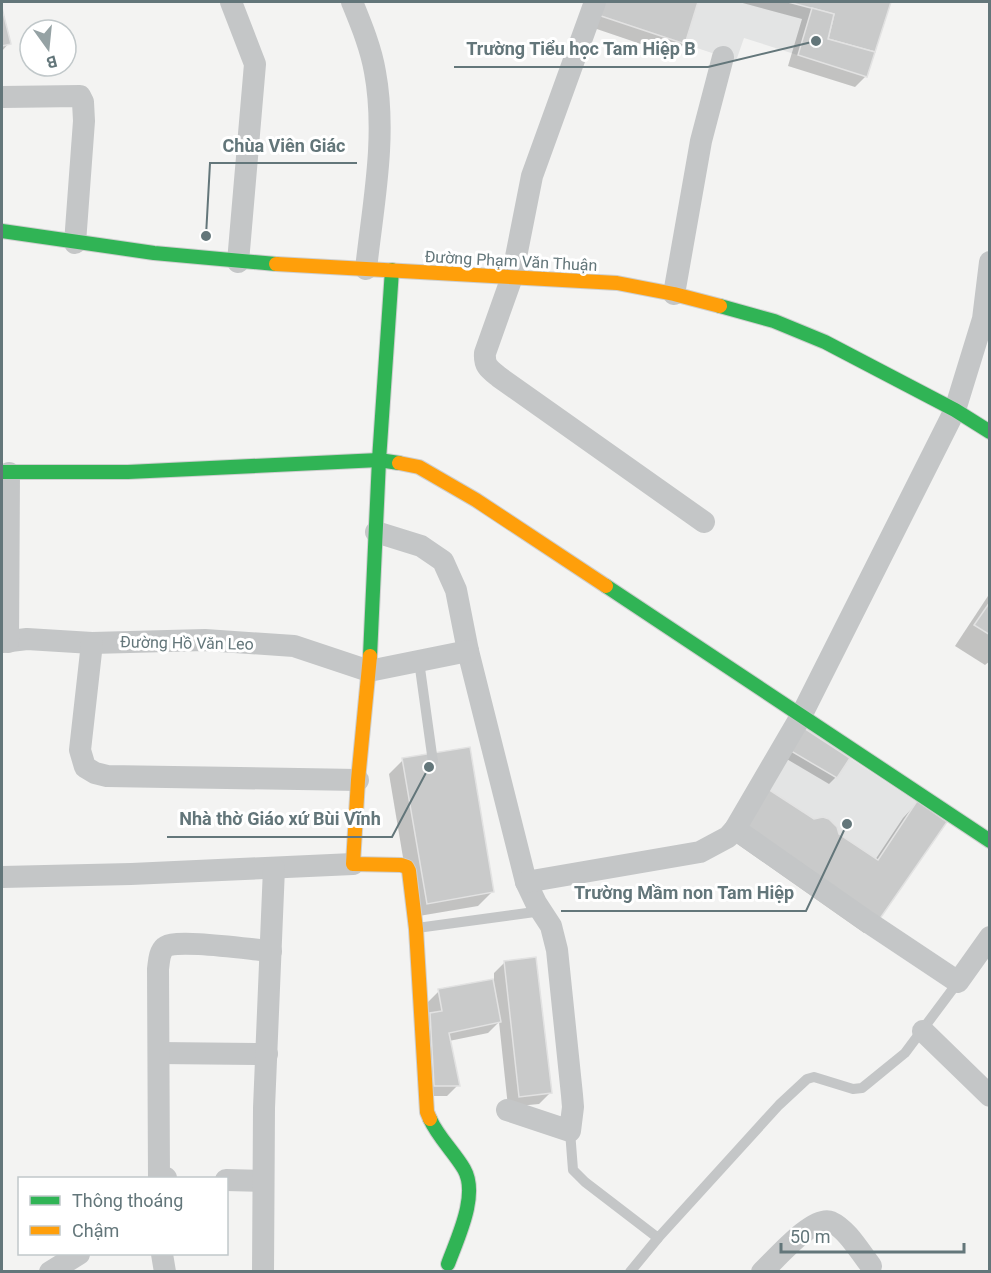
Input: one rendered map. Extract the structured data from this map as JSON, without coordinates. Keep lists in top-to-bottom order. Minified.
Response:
{"streets":{"street":["Đường Phạm Văn Thuận","Đường Hồ Văn Leo"]},"places":["Trường Tiểu học Tam Hiệp B","Chùa Viên Giác","Nhà thờ Giáo xứ Bùi Vĩnh","Trường Mầm non Tam Hiệp"],"legend":["Thông thoáng","Chậm"],"scale_bar":"50 m","north":"bottom"}
